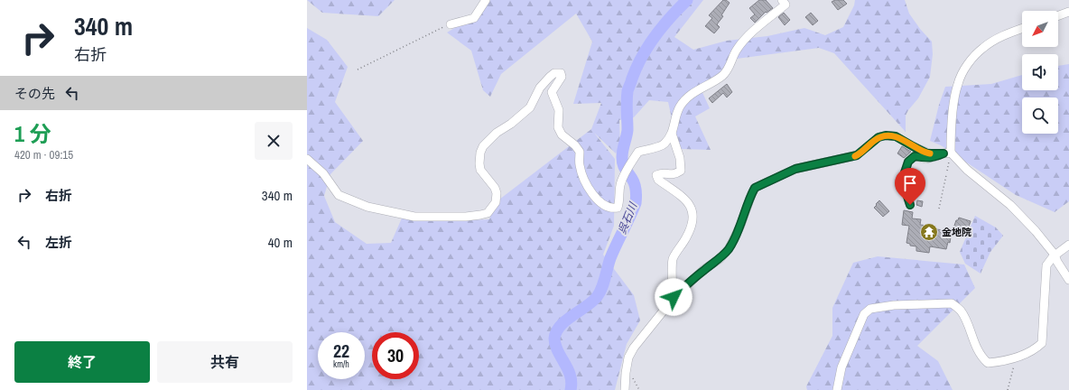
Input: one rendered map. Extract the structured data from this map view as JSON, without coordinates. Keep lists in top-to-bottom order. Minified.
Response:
{"water":["呉石川"],"places":{"temple":["金地院"]},"north":"bottom left","page":{"turn":["340 m","右折"],"then":"その先","heading":["1 分","420 m · 09:15"],"list":[{"name":"右折","value":"340 m"},{"name":"左折","value":"40 m"}],"speed":"22 km/h","limit":"30","buttons":["終了","共有"]}}
